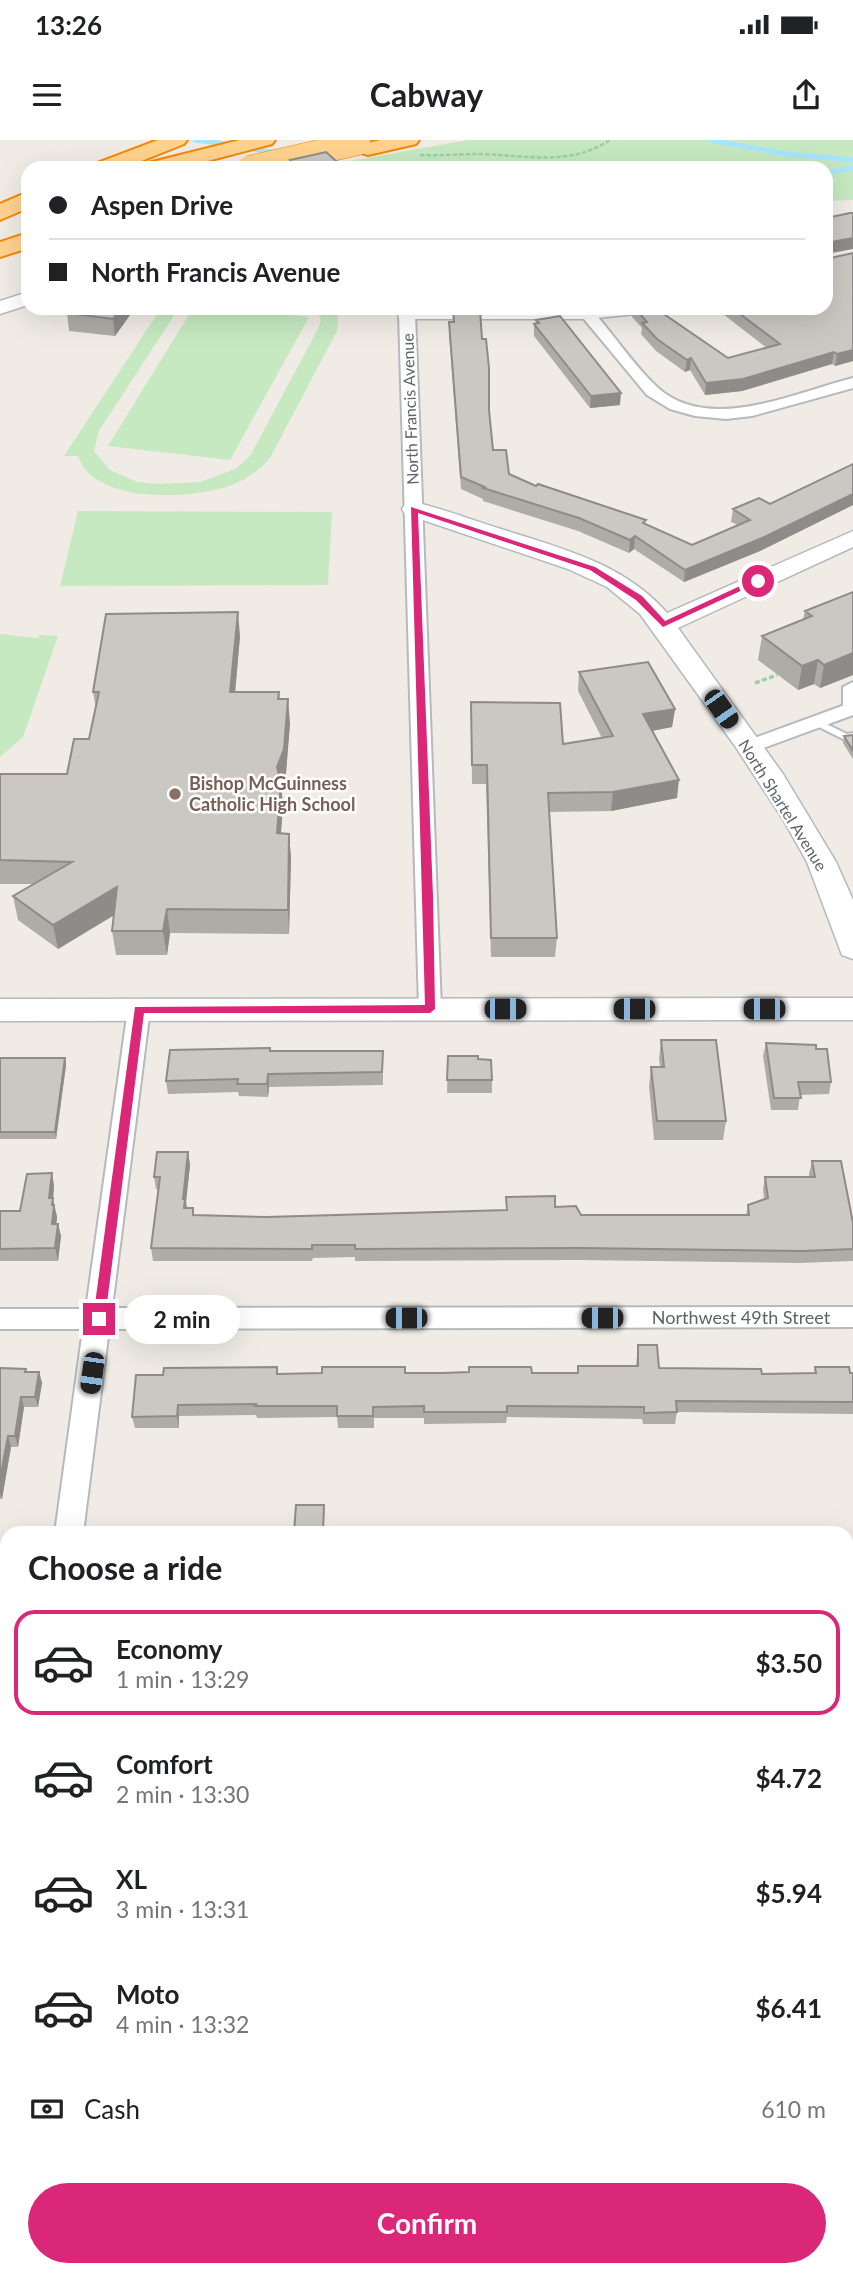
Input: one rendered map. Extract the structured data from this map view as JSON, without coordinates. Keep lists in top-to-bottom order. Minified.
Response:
{"streets":{"street":["North Francis Avenue","North Shartel Avenue","Northwest 49th Street"]},"crossings":[["North Francis Avenue","North Shartel Avenue"]],"places":["Bishop McGuinness Catholic High School"],"page":{"status":"13:26","header":"Cabway","banner":["Aspen Drive","North Francis Avenue"],"bubble":"2 min","heading":"Choose a ride","list":[{"name":"Economy","note":"1 min · 13:29","value":"$3.50"},{"name":"Comfort","note":"2 min · 13:30","value":"$4.72"},{"name":"XL","note":"3 min · 13:31","value":"$5.94"},{"name":"Moto","note":"4 min · 13:32","value":"$6.41"}],"pay":["Cash","610 m"],"buttons":"Confirm"}}
